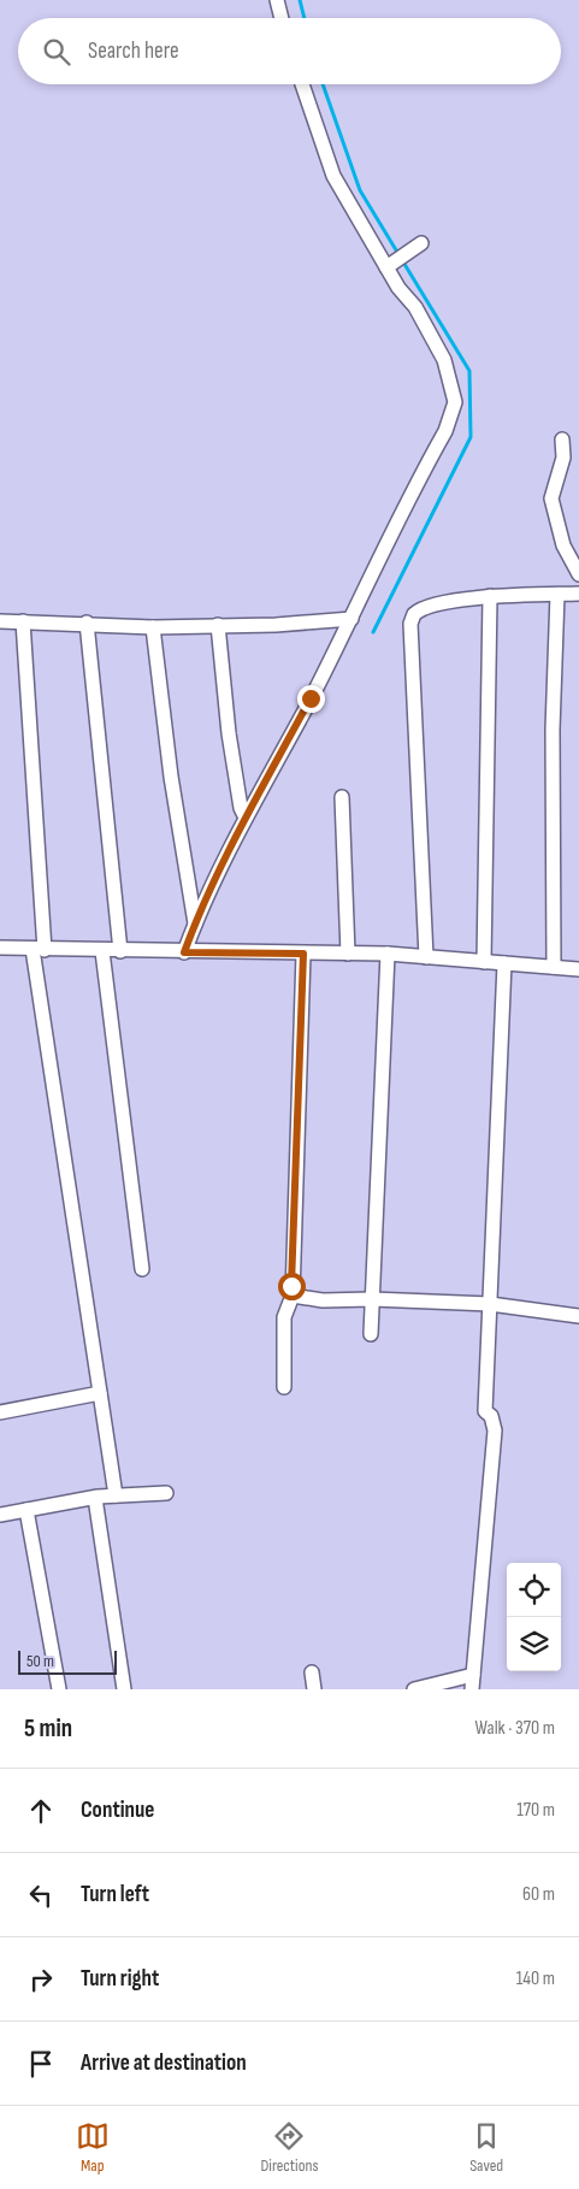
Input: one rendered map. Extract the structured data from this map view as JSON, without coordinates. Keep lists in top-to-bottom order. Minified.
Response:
{"scale_bar":"50 m","page":{"search":"Search here","scale":"50 m","heading":["5 min","Walk · 370 m"],"list":[["Continue","170 m"],["Turn left","60 m"],["Turn right","140 m"],"Arrive at destination"],"nav":["Map","Directions","Saved"]}}
